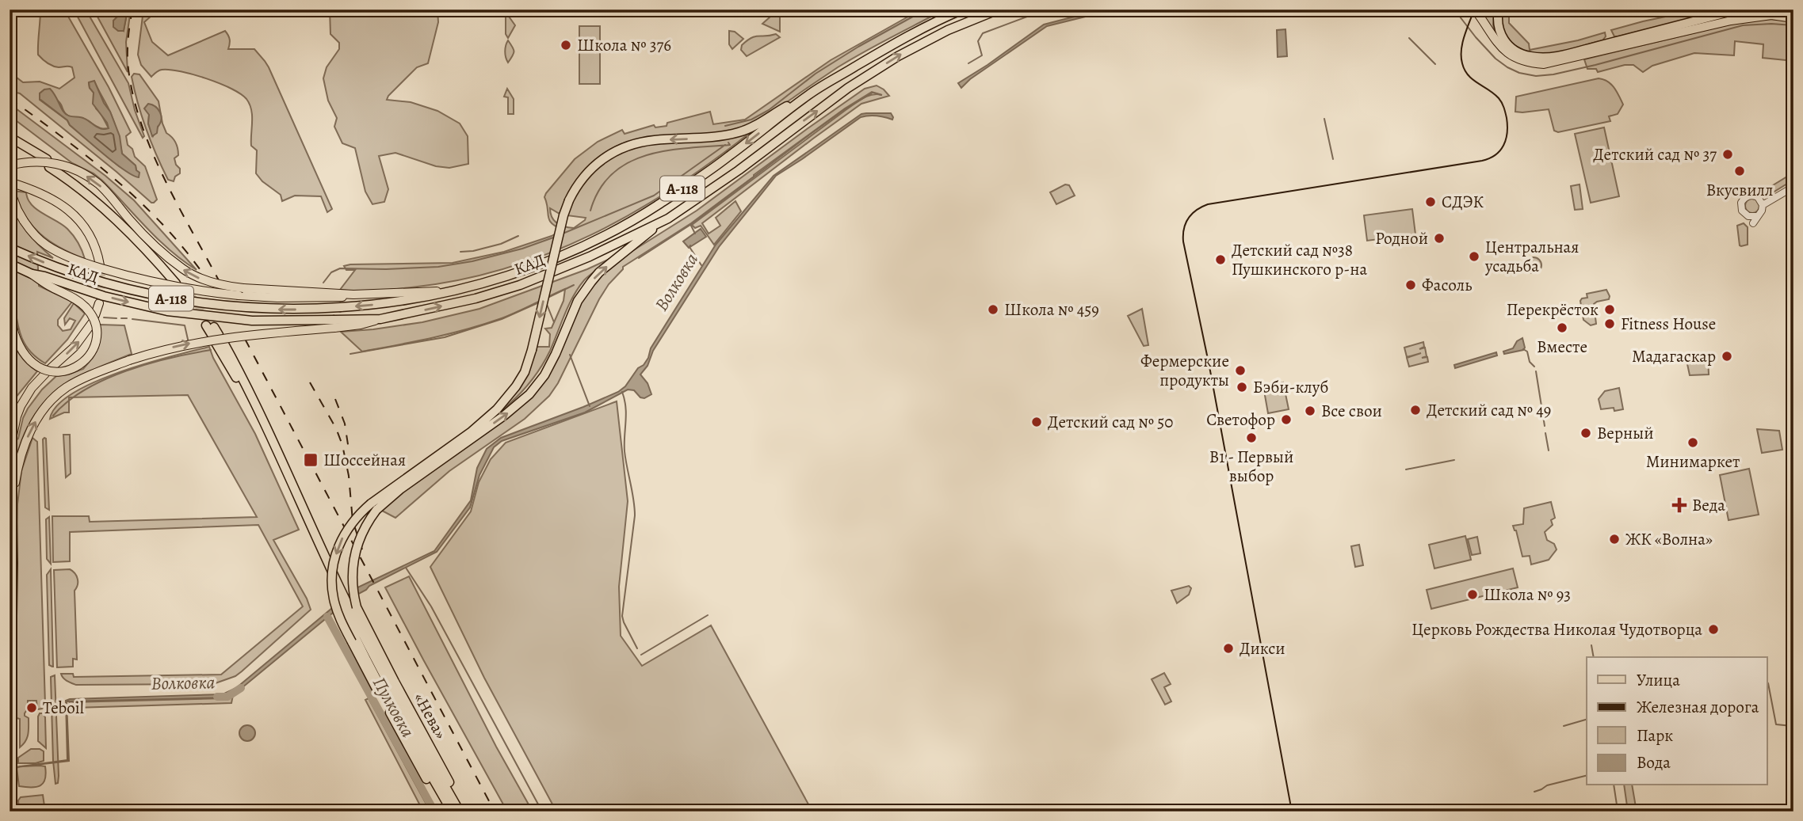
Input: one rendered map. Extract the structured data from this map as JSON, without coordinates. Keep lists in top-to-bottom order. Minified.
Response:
{"streets":{"highway":["А-118","КАД","«Нева»"]},"water":["Волковка","Пулковка"],"places":{"other":["Школа № 376","Детский сад № 37","Вкусвилл","СДЭК","Родной","Центральная усадьба","Детский сад №38 Пушкинского р-на","Фасоль","Школа № 459","Перекрёсток","Fitness House","Вместе","Мадагаскар","Фермерские продукты","Бэби-клуб","Детский сад № 49","Все свои","Светофор","Детский сад № 50","Верный","В1 - Первый выбор","Минимаркет","ЖК «Волна»","Школа № 93","Церковь Рождества Николая Чудотворца","Дикси","Teboil"],"transit":["Шоссейная"],"health":["Веда"]},"legend":["Улица","Железная дорога","Парк","Вода"]}
